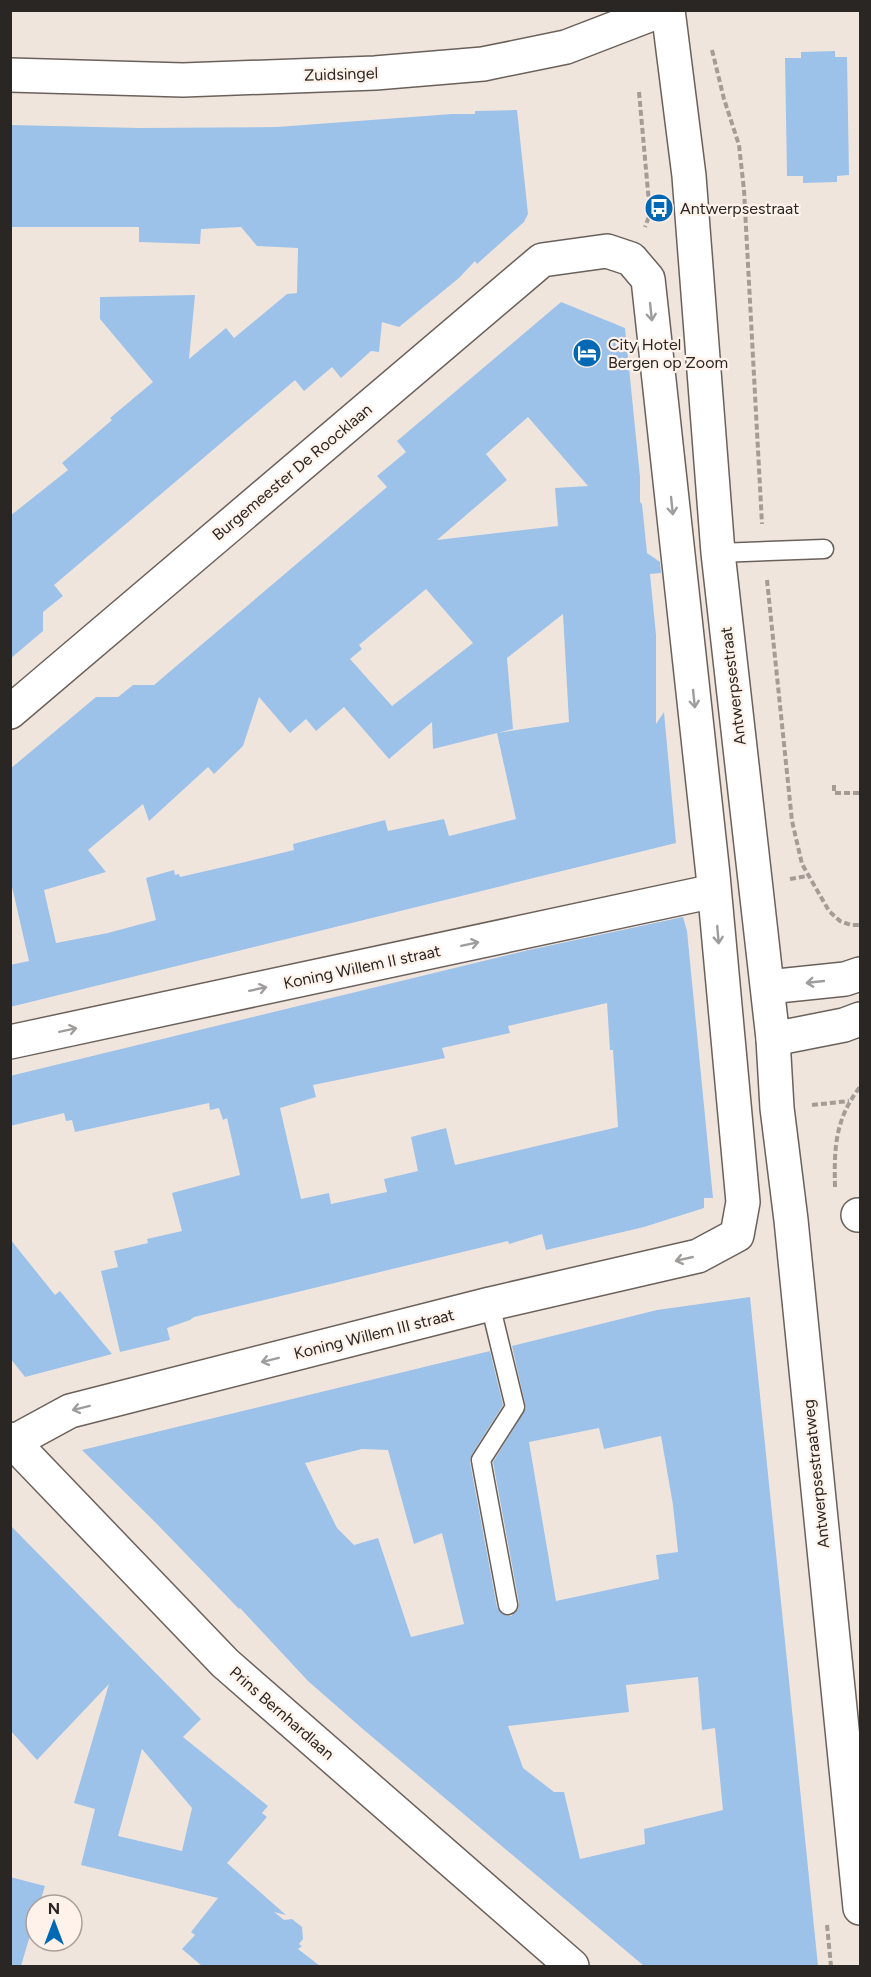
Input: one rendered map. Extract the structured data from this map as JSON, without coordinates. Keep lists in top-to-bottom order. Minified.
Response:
{"streets":{"street":["Zuidsingel","Burgemeester De Roocklaan","Antwerpsestraat","Koning Willem II straat","Koning Willem III straat","Antwerpsestraatweg","Prins Bernhardlaan"]},"crossings":[["Antwerpsestraat","Antwerpsestraatweg"],["Koning Willem II straat","Koning Willem III straat"],["Koning Willem III straat","Prins Bernhardlaan"]],"one_way":["Koning Willem II straat","Koning Willem III straat"],"places":{"bus stop":["Antwerpsestraat"],"hotel":["City Hotel Bergen op Zoom"]},"north":"top"}
